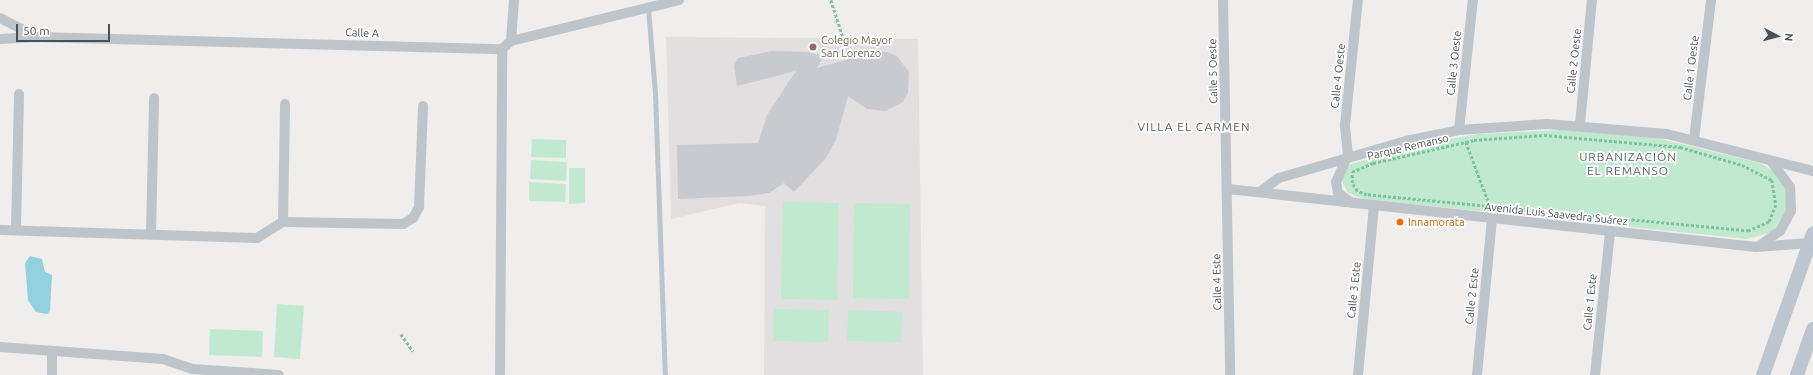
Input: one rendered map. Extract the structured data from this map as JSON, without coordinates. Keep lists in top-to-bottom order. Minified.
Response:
{"streets":{"street":["Calle A","Calle 2 Oeste","Calle 3 Oeste","Calle 1 Oeste","Calle 5 Oeste","Calle 4 Oeste","Avenida Luis Saavedra Suárez","Calle 4 Este","Calle 3 Este","Calle 2 Este","Calle 1 Este"],"path":["Parque Remanso"]},"crossings":[["Calle 5 Oeste","Avenida Luis Saavedra Suárez"],["Calle 5 Oeste","Calle 4 Este"],["Calle 4 Oeste","Avenida Luis Saavedra Suárez"],["Avenida Luis Saavedra Suárez","Calle 4 Este"],["Avenida Luis Saavedra Suárez","Calle 3 Este"],["Avenida Luis Saavedra Suárez","Calle 2 Este"],["Avenida Luis Saavedra Suárez","Calle 1 Este"]],"districts":["VILLA EL CARMEN","URBANIZACIÓN EL REMANSO"],"places":["Colegio Mayor San Lorenzo","Innamorata"],"scale_bar":"50 m","north":"right"}
